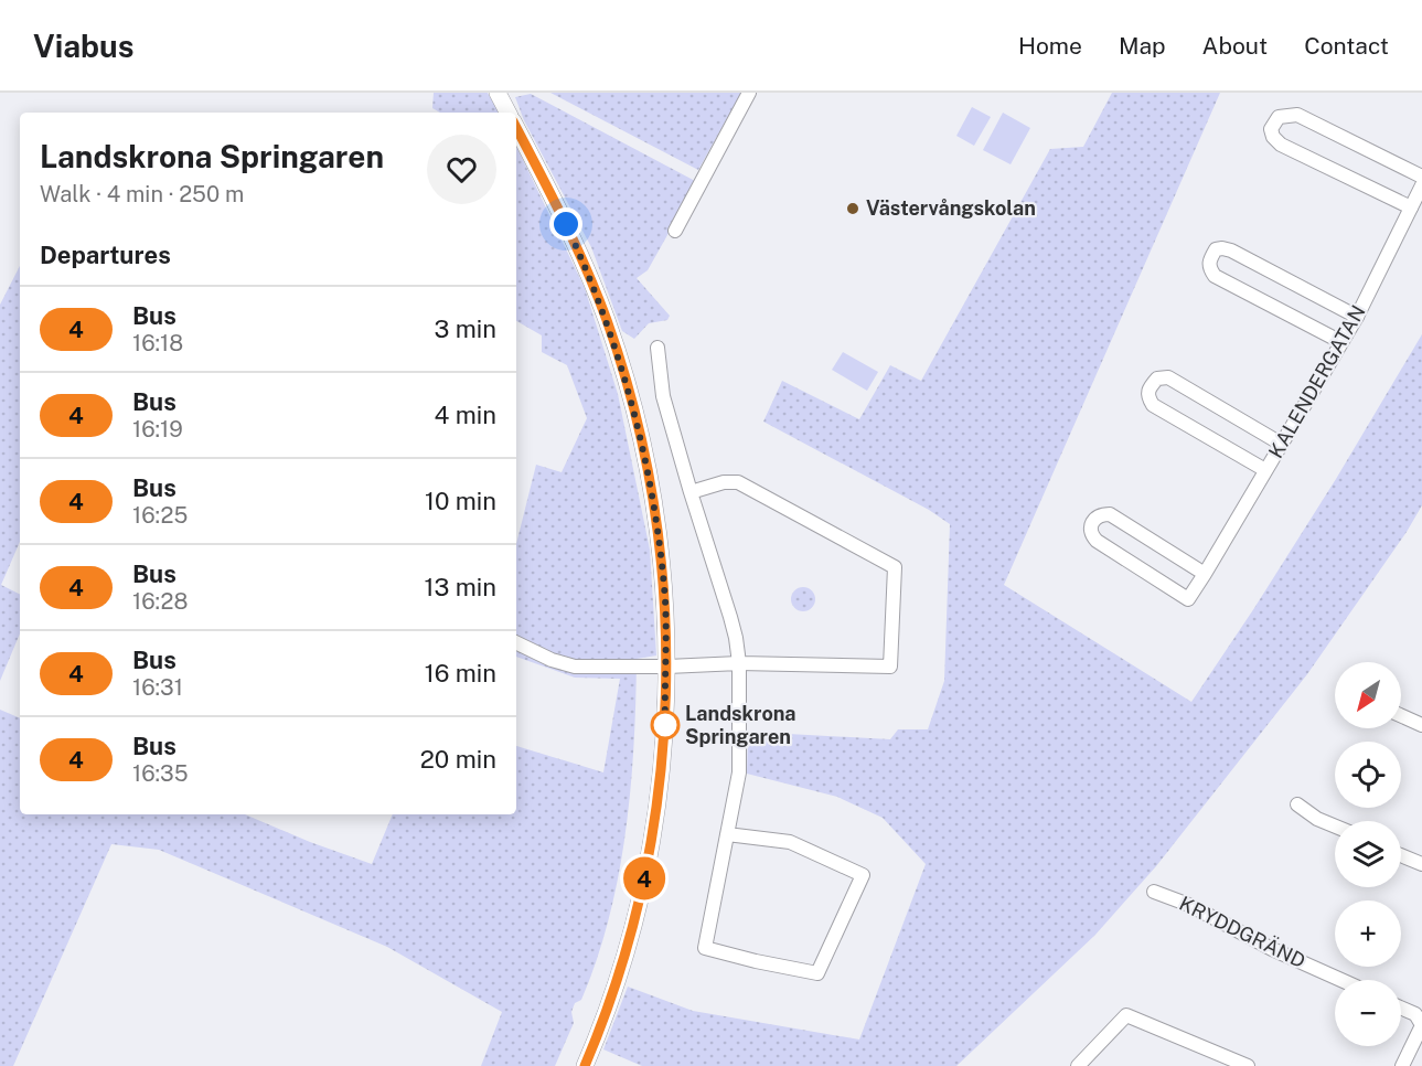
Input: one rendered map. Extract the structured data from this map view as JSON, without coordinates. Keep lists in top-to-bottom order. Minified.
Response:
{"streets":{"street":["KALENDERGATAN","KRYDDGRÄND"]},"places":["Västervångskolan","Landskrona Springaren"],"lines":["bus line 4"],"north":"bottom left","page":{"header":"Viabus","nav":["Home","Map","About","Contact"],"on_map":"4","heading":[["Landskrona Springaren","Walk · 4 min · 250 m"],"Departures"],"list":[{"mark":"4","name":"Bus","note":"16:18","value":"3 min"},{"mark":"4","name":"Bus","note":"16:19","value":"4 min"},{"mark":"4","name":"Bus","note":"16:25","value":"10 min"},{"mark":"4","name":"Bus","note":"16:28","value":"13 min"},{"mark":"4","name":"Bus","note":"16:31","value":"16 min"},{"mark":"4","name":"Bus","note":"16:35","value":"20 min"}],"map_buttons":["+","−"]}}
